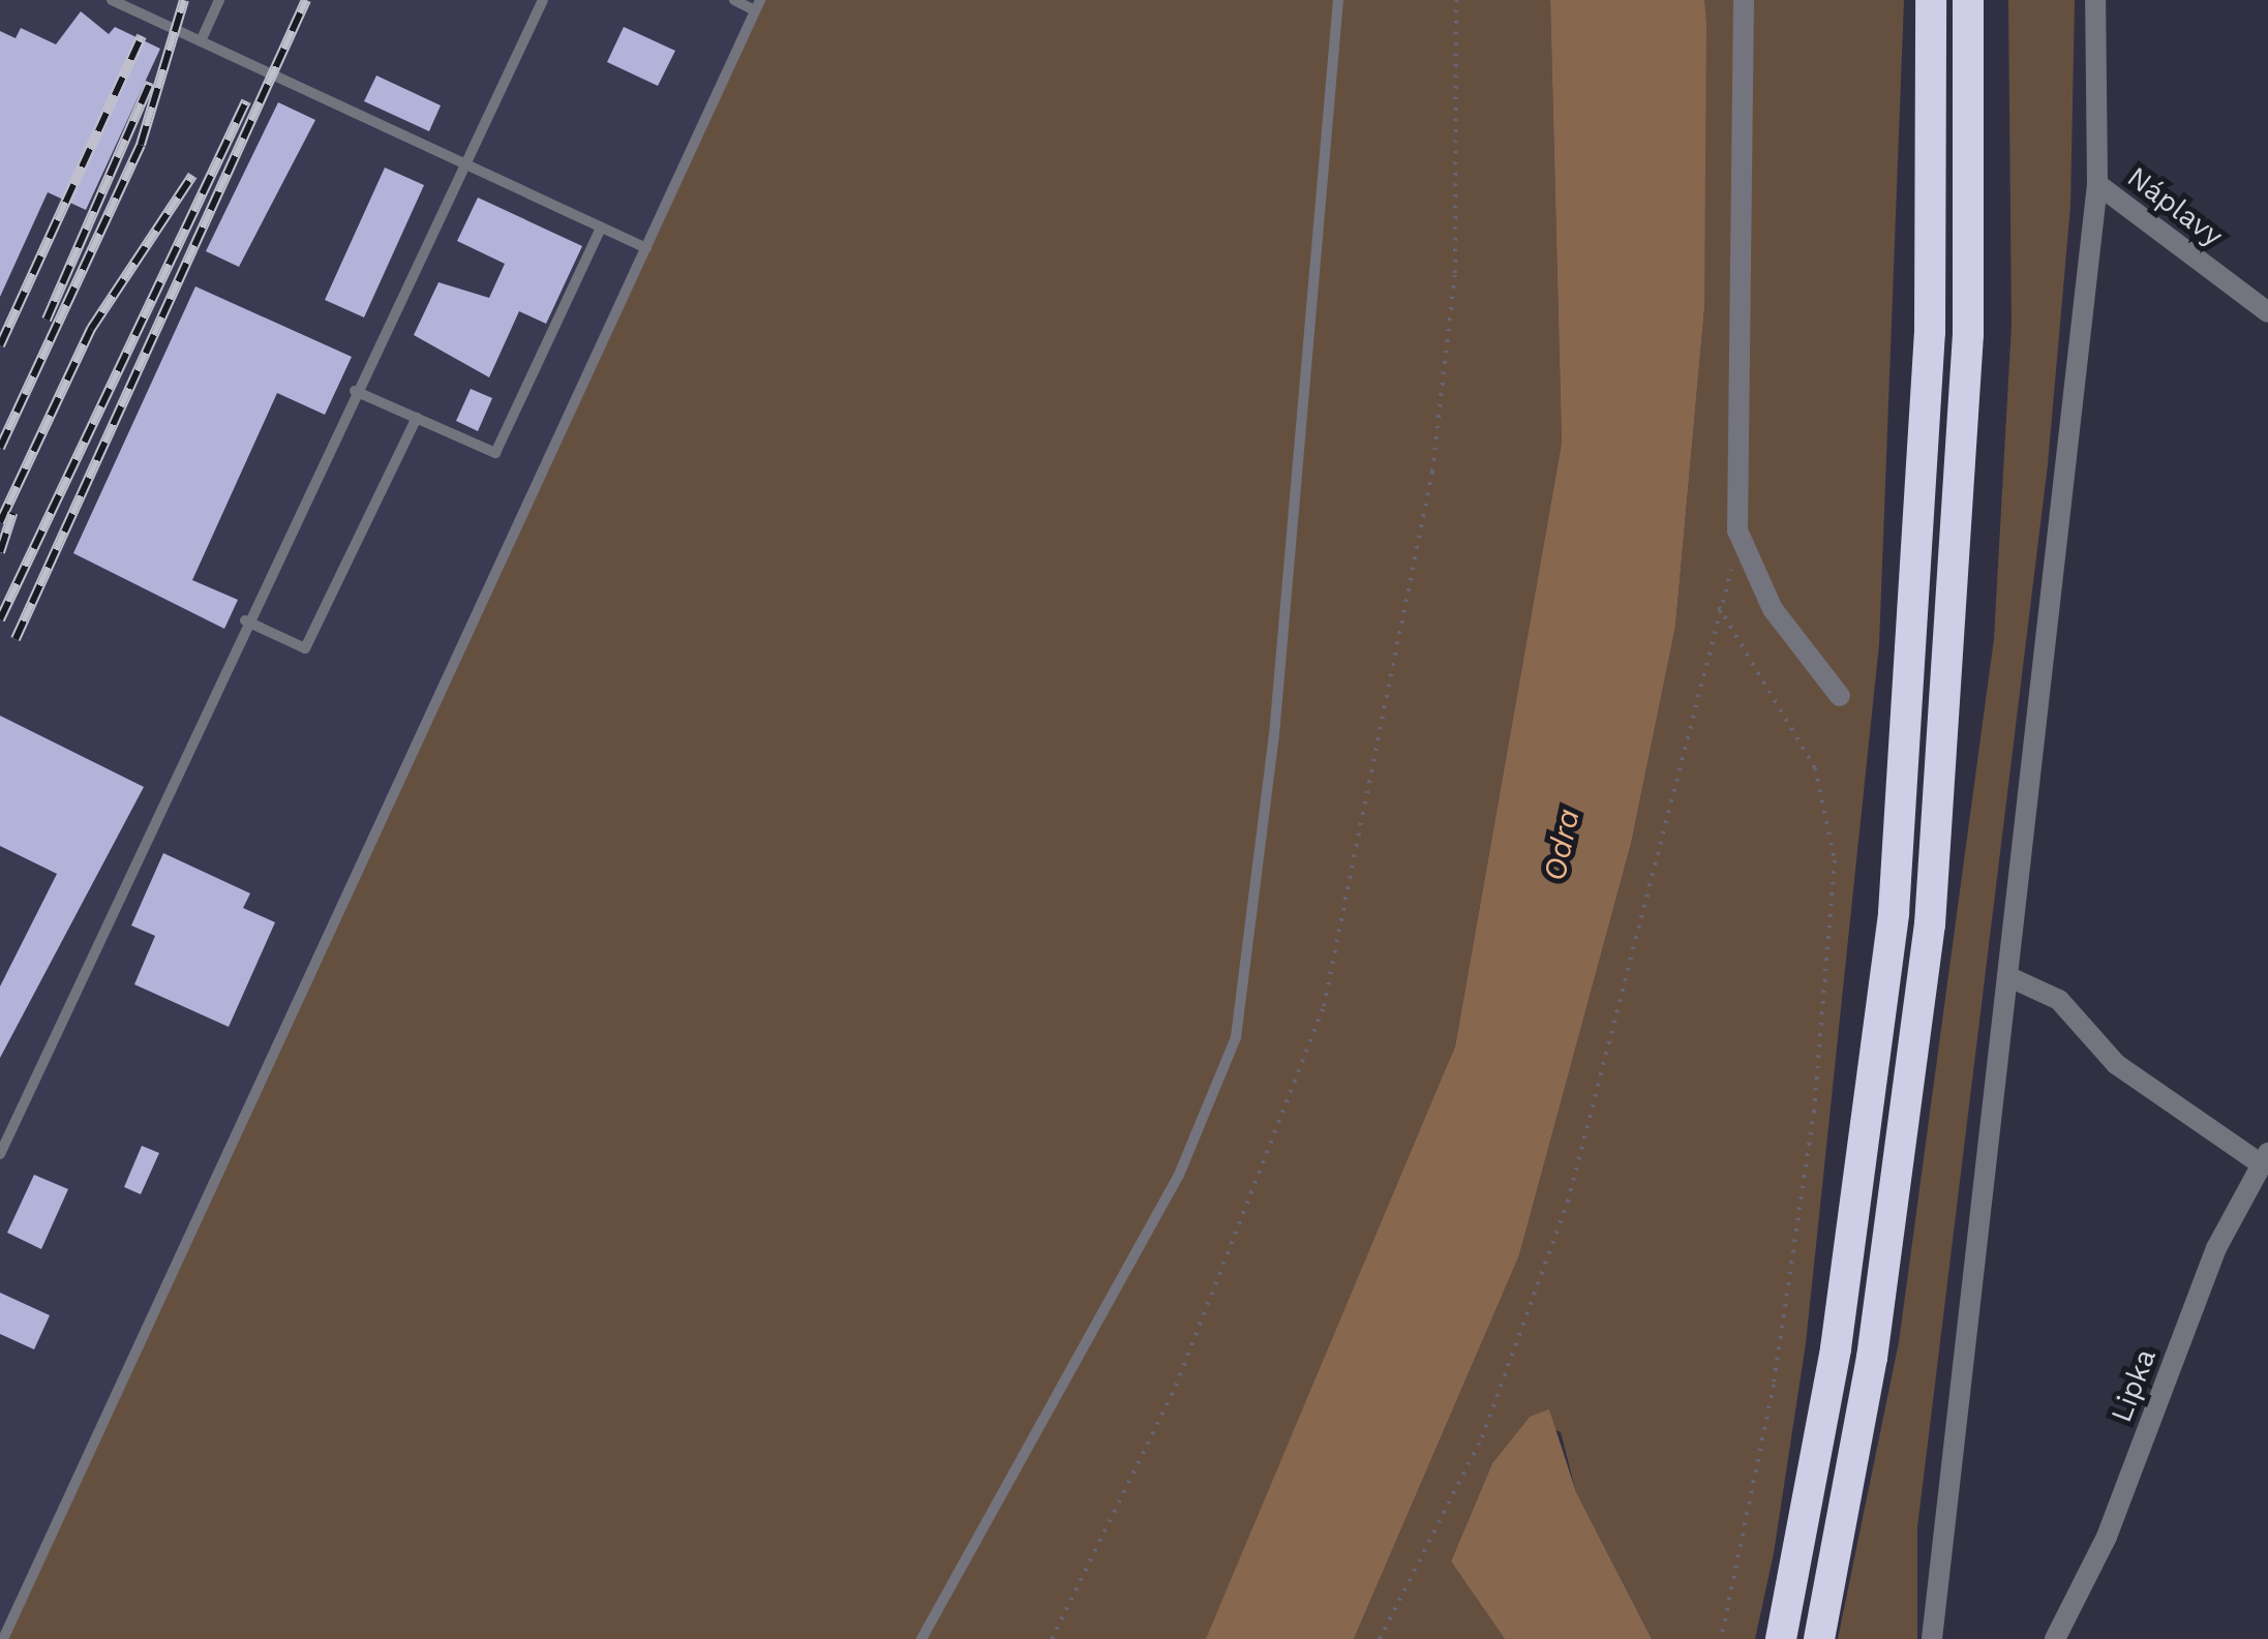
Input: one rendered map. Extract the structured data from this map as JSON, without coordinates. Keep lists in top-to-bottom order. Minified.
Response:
{"streets":{"street":["Náplavy","Lipka"]},"water":["Odra"]}
